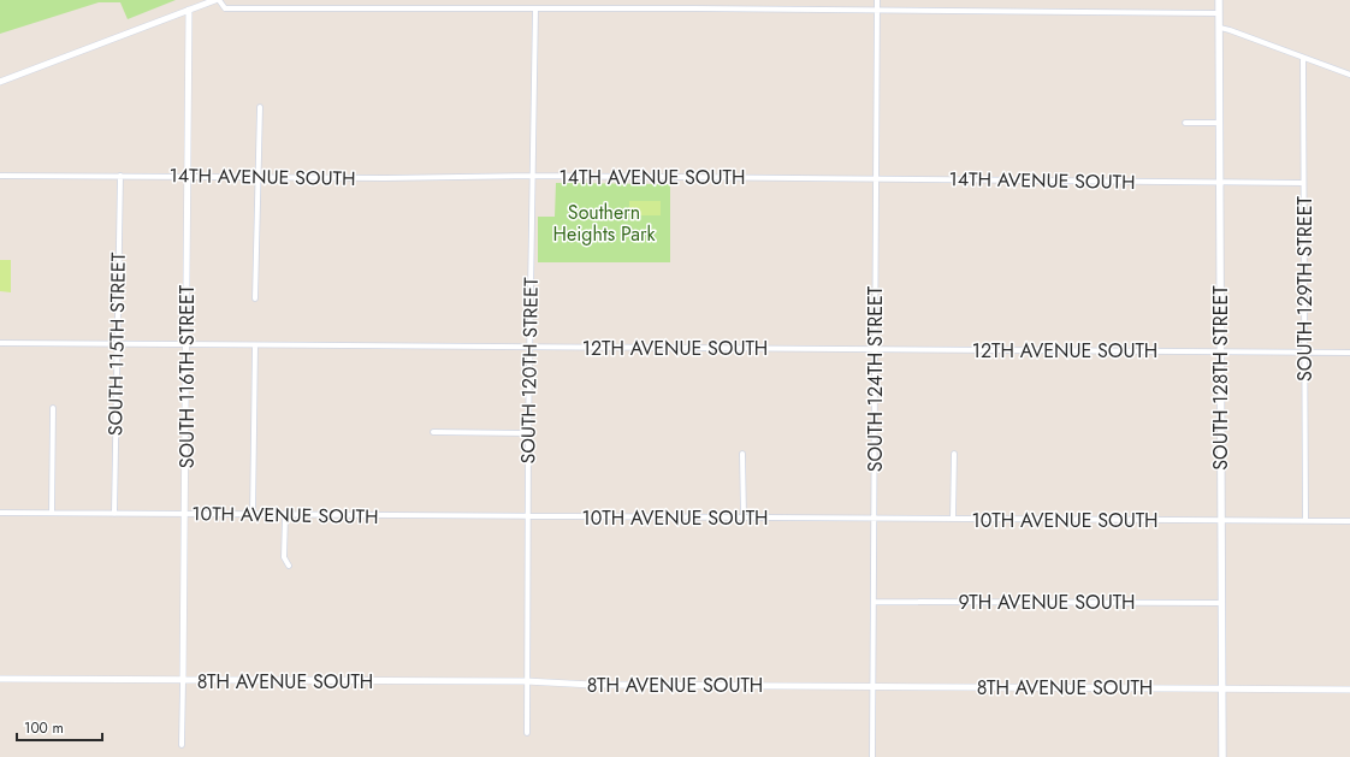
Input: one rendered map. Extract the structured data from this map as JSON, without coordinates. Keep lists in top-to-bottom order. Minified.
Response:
{"streets":{"main road":["SOUTH 128TH STREET"],"street":["14TH AVENUE SOUTH","SOUTH 129TH STREET","SOUTH 115TH STREET","12TH AVENUE SOUTH","SOUTH 120TH STREET","SOUTH 116TH STREET","SOUTH 124TH STREET","10TH AVENUE SOUTH","9TH AVENUE SOUTH","8TH AVENUE SOUTH"]},"crossings":[["14TH AVENUE SOUTH","SOUTH 129TH STREET"],["14TH AVENUE SOUTH","SOUTH 115TH STREET"],["14TH AVENUE SOUTH","SOUTH 120TH STREET"],["14TH AVENUE SOUTH","SOUTH 116TH STREET"],["14TH AVENUE SOUTH","SOUTH 128TH STREET"],["14TH AVENUE SOUTH","SOUTH 124TH STREET"],["SOUTH 129TH STREET","12TH AVENUE SOUTH"],["SOUTH 129TH STREET","10TH AVENUE SOUTH"],["SOUTH 115TH STREET","12TH AVENUE SOUTH"],["SOUTH 115TH STREET","10TH AVENUE SOUTH"],["12TH AVENUE SOUTH","SOUTH 120TH STREET"],["12TH AVENUE SOUTH","SOUTH 116TH STREET"],["12TH AVENUE SOUTH","SOUTH 128TH STREET"],["12TH AVENUE SOUTH","SOUTH 124TH STREET"],["SOUTH 120TH STREET","10TH AVENUE SOUTH"],["SOUTH 120TH STREET","8TH AVENUE SOUTH"],["SOUTH 116TH STREET","10TH AVENUE SOUTH"],["SOUTH 116TH STREET","8TH AVENUE SOUTH"],["SOUTH 128TH STREET","10TH AVENUE SOUTH"],["SOUTH 128TH STREET","9TH AVENUE SOUTH"],["SOUTH 128TH STREET","8TH AVENUE SOUTH"],["SOUTH 124TH STREET","10TH AVENUE SOUTH"],["SOUTH 124TH STREET","9TH AVENUE SOUTH"],["SOUTH 124TH STREET","8TH AVENUE SOUTH"]],"parks":["Southern Heights Park"],"scale_bar":"100 m"}
